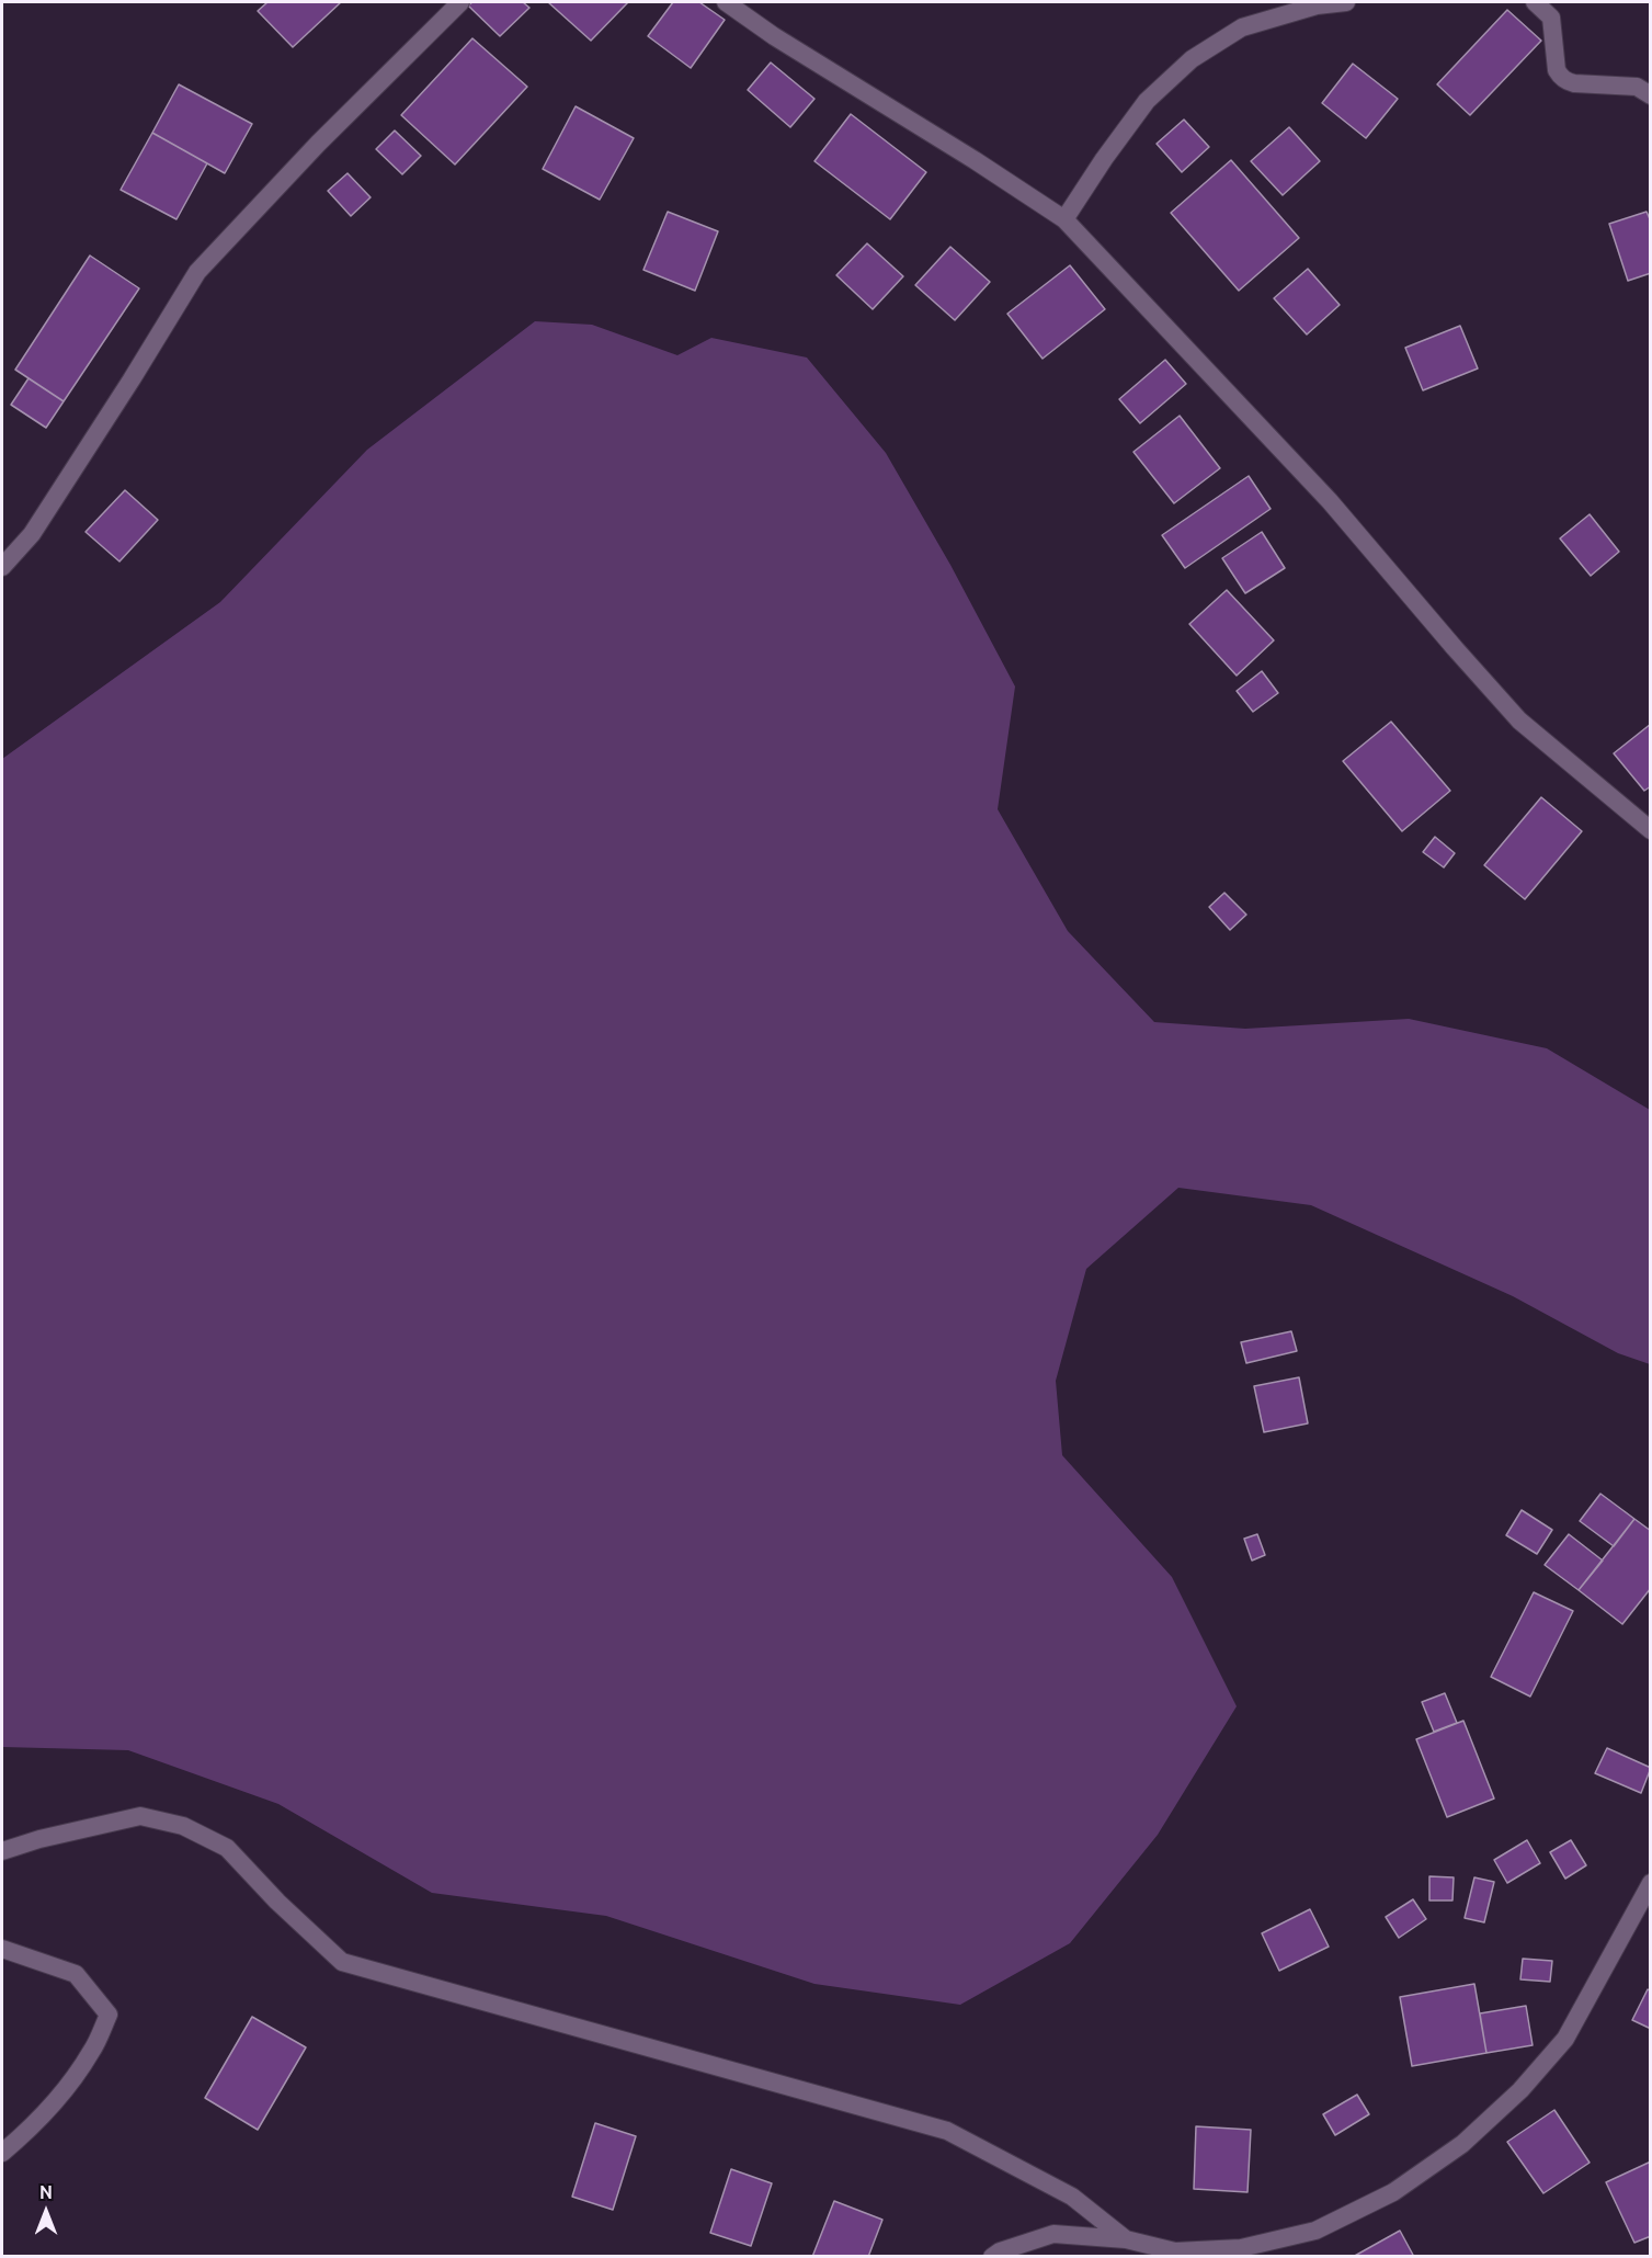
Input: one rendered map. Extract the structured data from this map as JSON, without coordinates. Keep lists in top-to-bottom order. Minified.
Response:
{"north":"top"}
